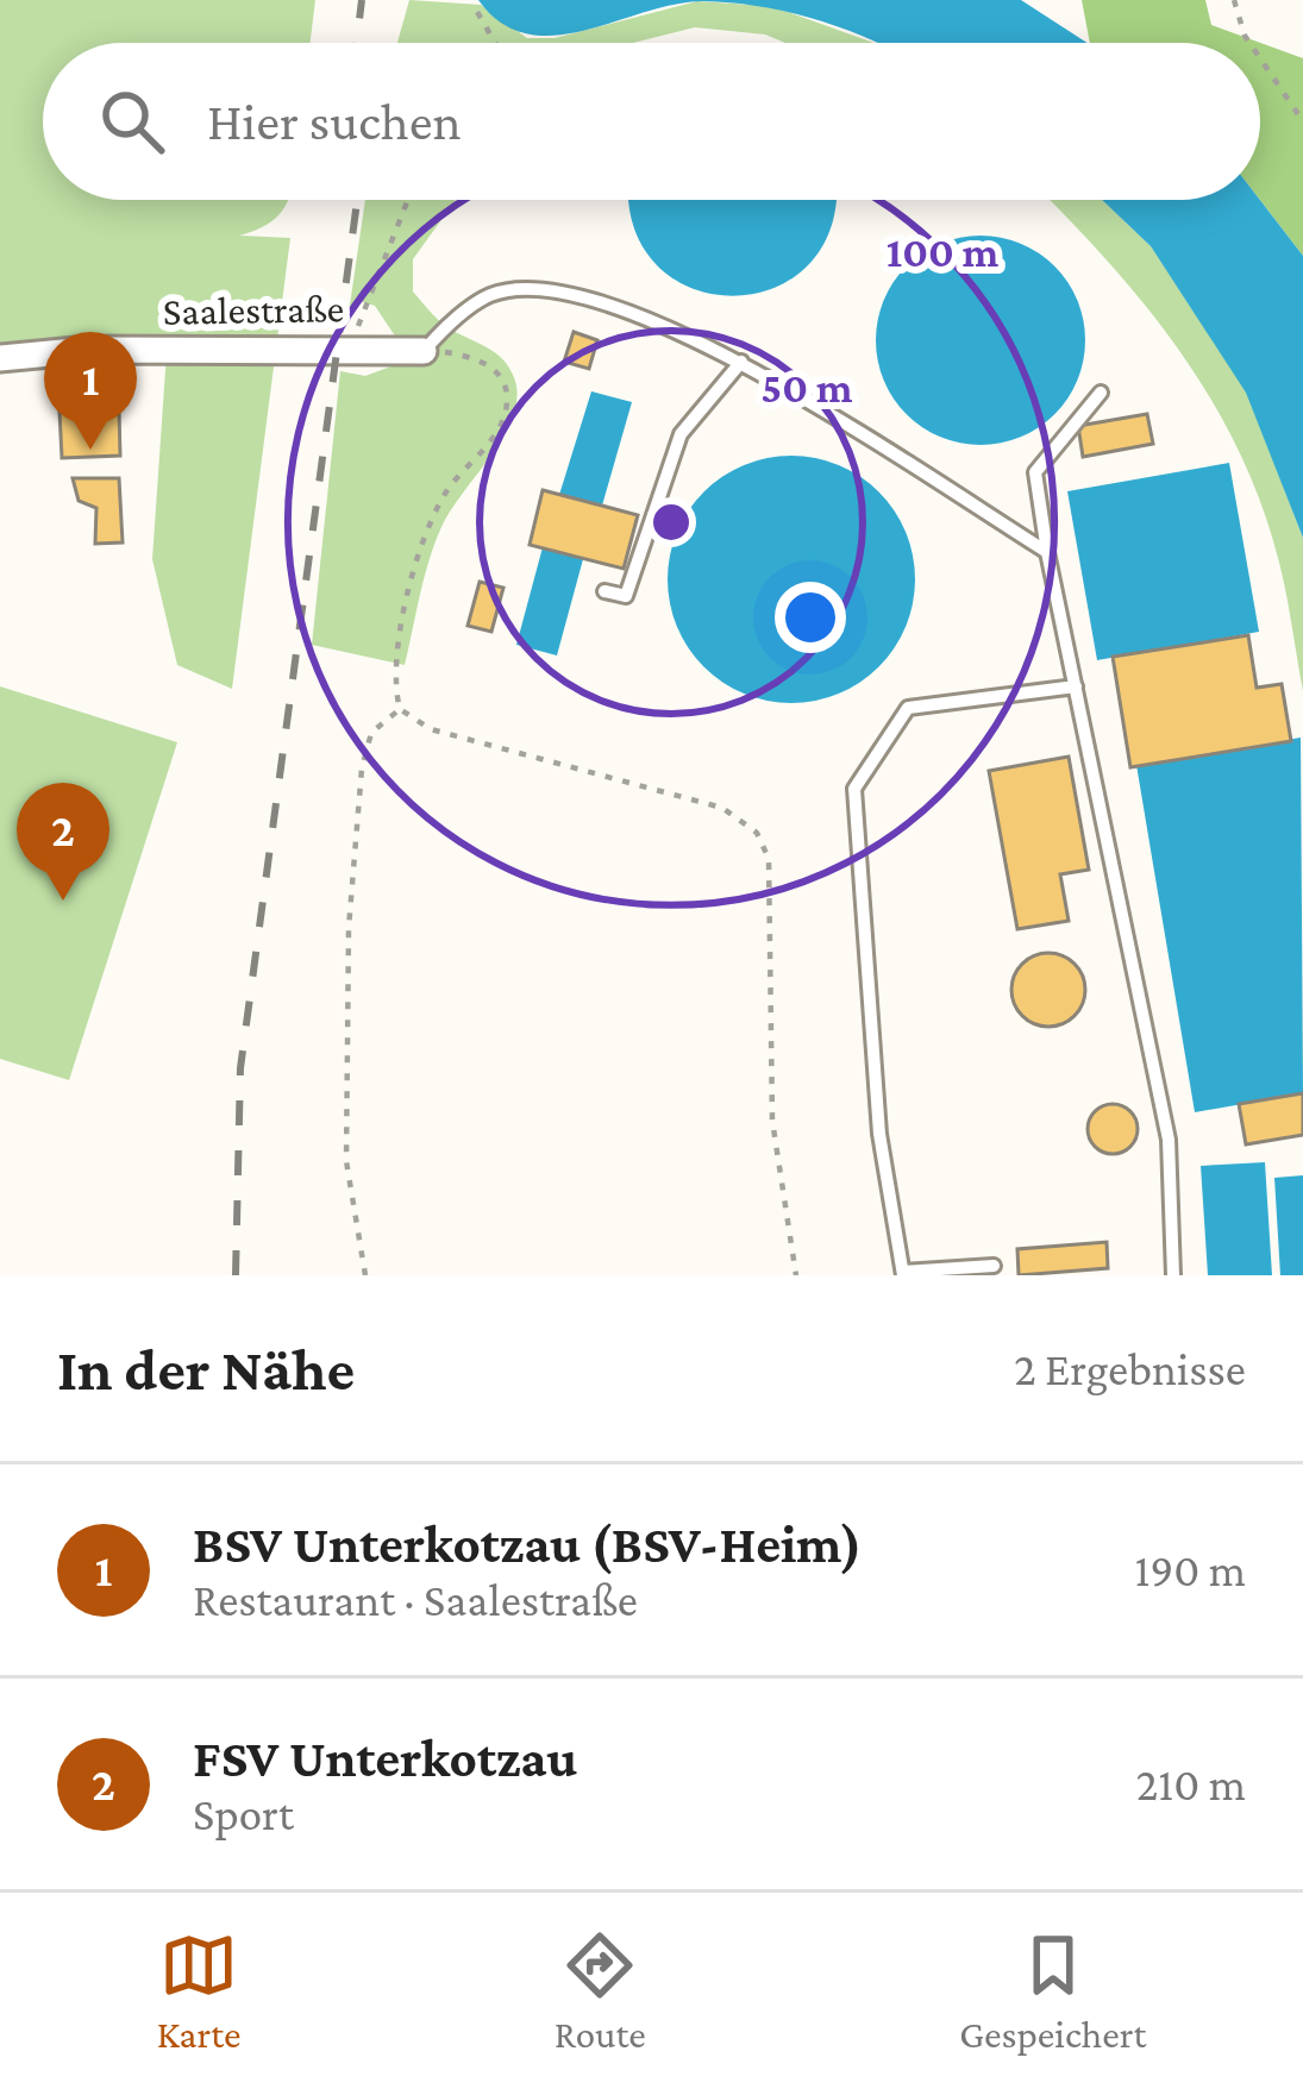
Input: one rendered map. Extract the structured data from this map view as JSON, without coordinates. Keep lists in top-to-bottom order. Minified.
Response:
{"streets":{"street":["Saalestraße"]},"page":{"search":"Hier suchen","pins":["1","2"],"heading":["In der Nähe","2 Ergebnisse"],"list":[{"mark":"1","name":"BSV Unterkotzau (BSV-Heim)","note":"Restaurant · Saalestraße","value":"190 m"},{"mark":"2","name":"FSV Unterkotzau","note":"Sport","value":"210 m"}],"nav":["Karte","Route","Gespeichert"]},"rings":["100 m","50 m"]}
